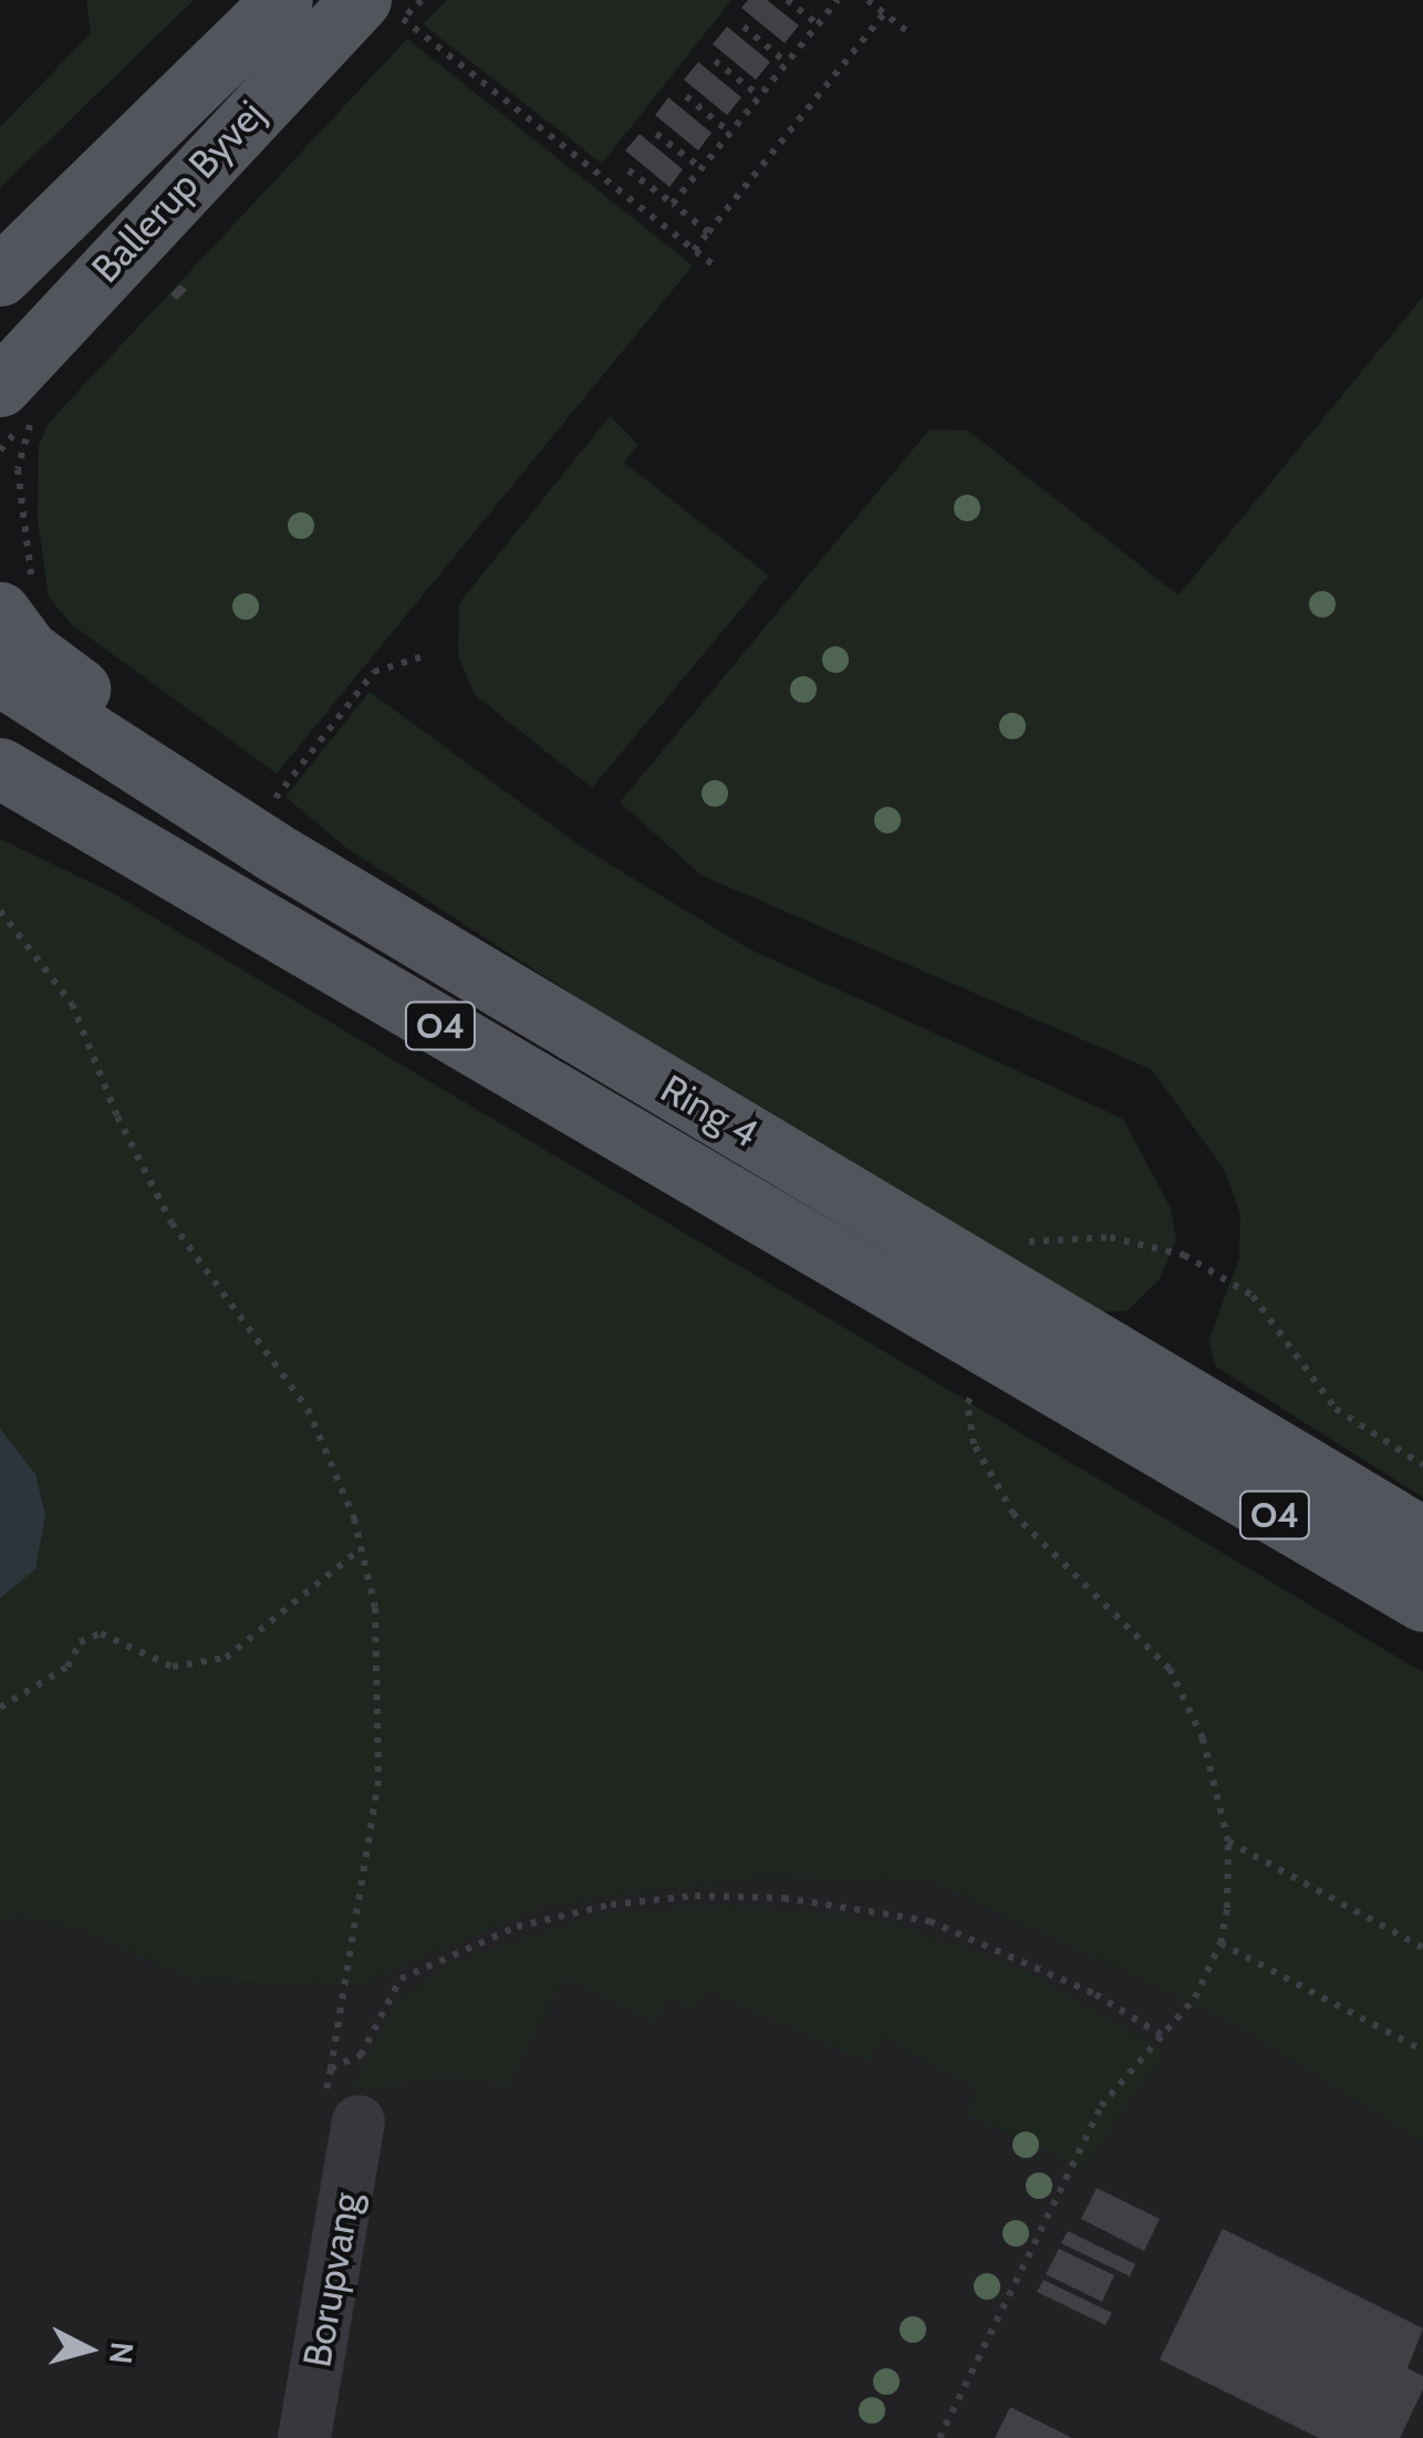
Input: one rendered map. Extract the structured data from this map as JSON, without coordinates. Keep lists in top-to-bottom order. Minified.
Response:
{"streets":{"main road":["Ballerup Byvej","O4","Ring 4"],"street":["Borupvang"]},"north":"right"}
